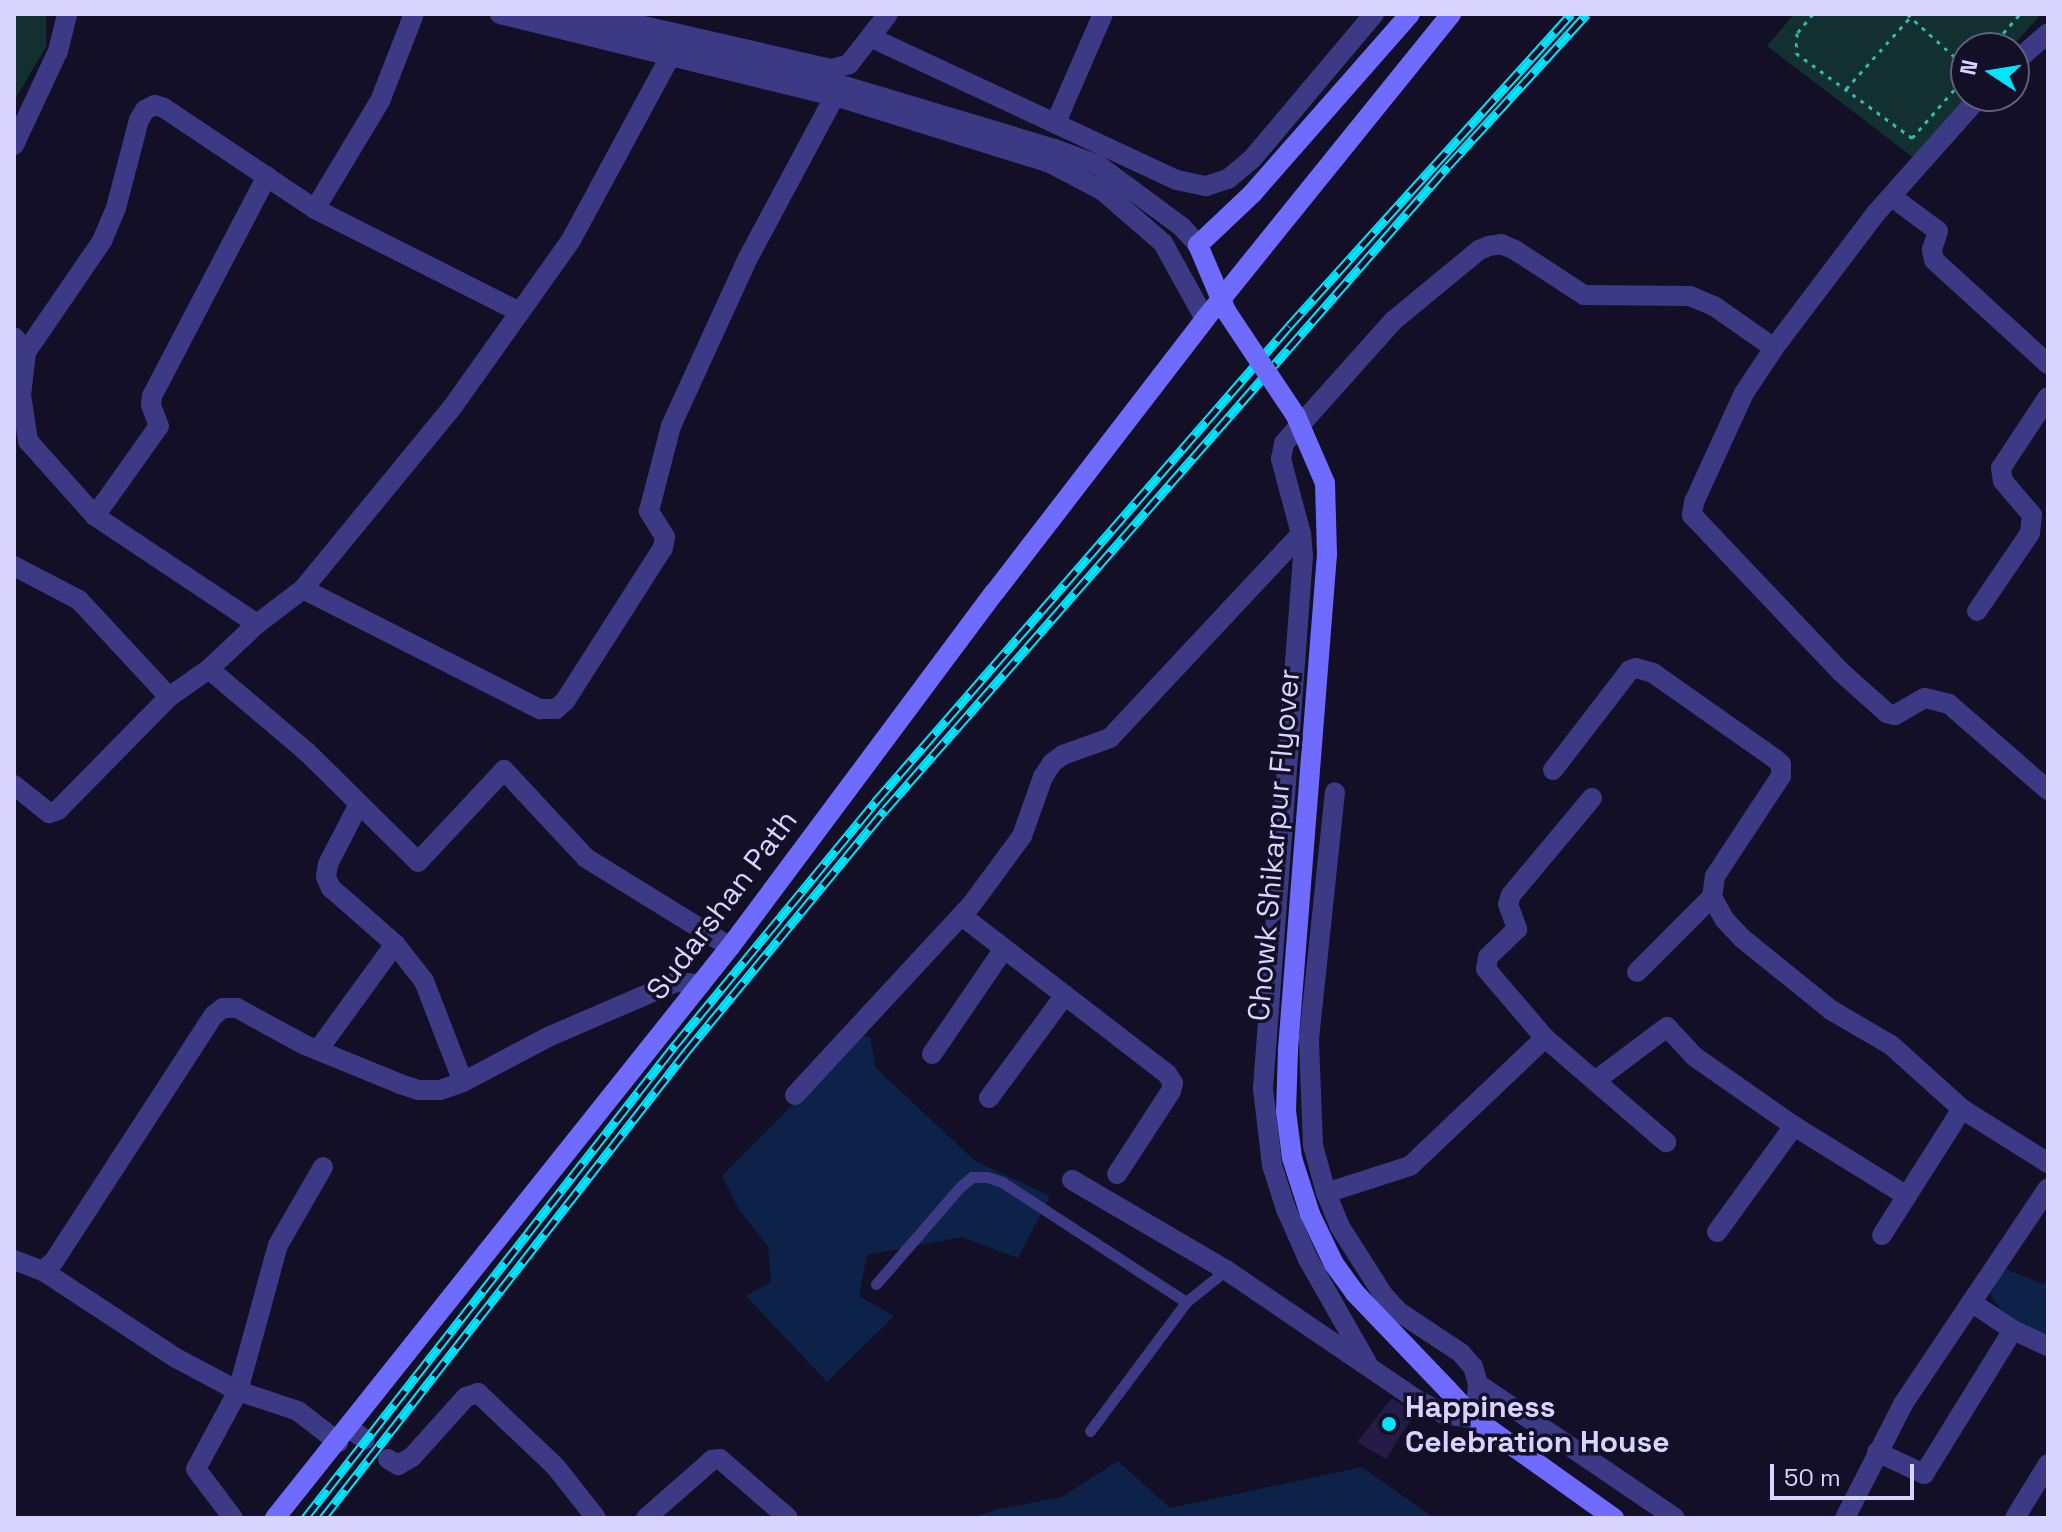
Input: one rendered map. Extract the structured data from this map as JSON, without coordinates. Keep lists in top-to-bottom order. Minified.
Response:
{"streets":{"main road":["Chowk Shikarpur Flyover","Sudarshan Path"]},"places":["Happiness Celebration House"],"scale_bar":"50 m","north":"left"}
